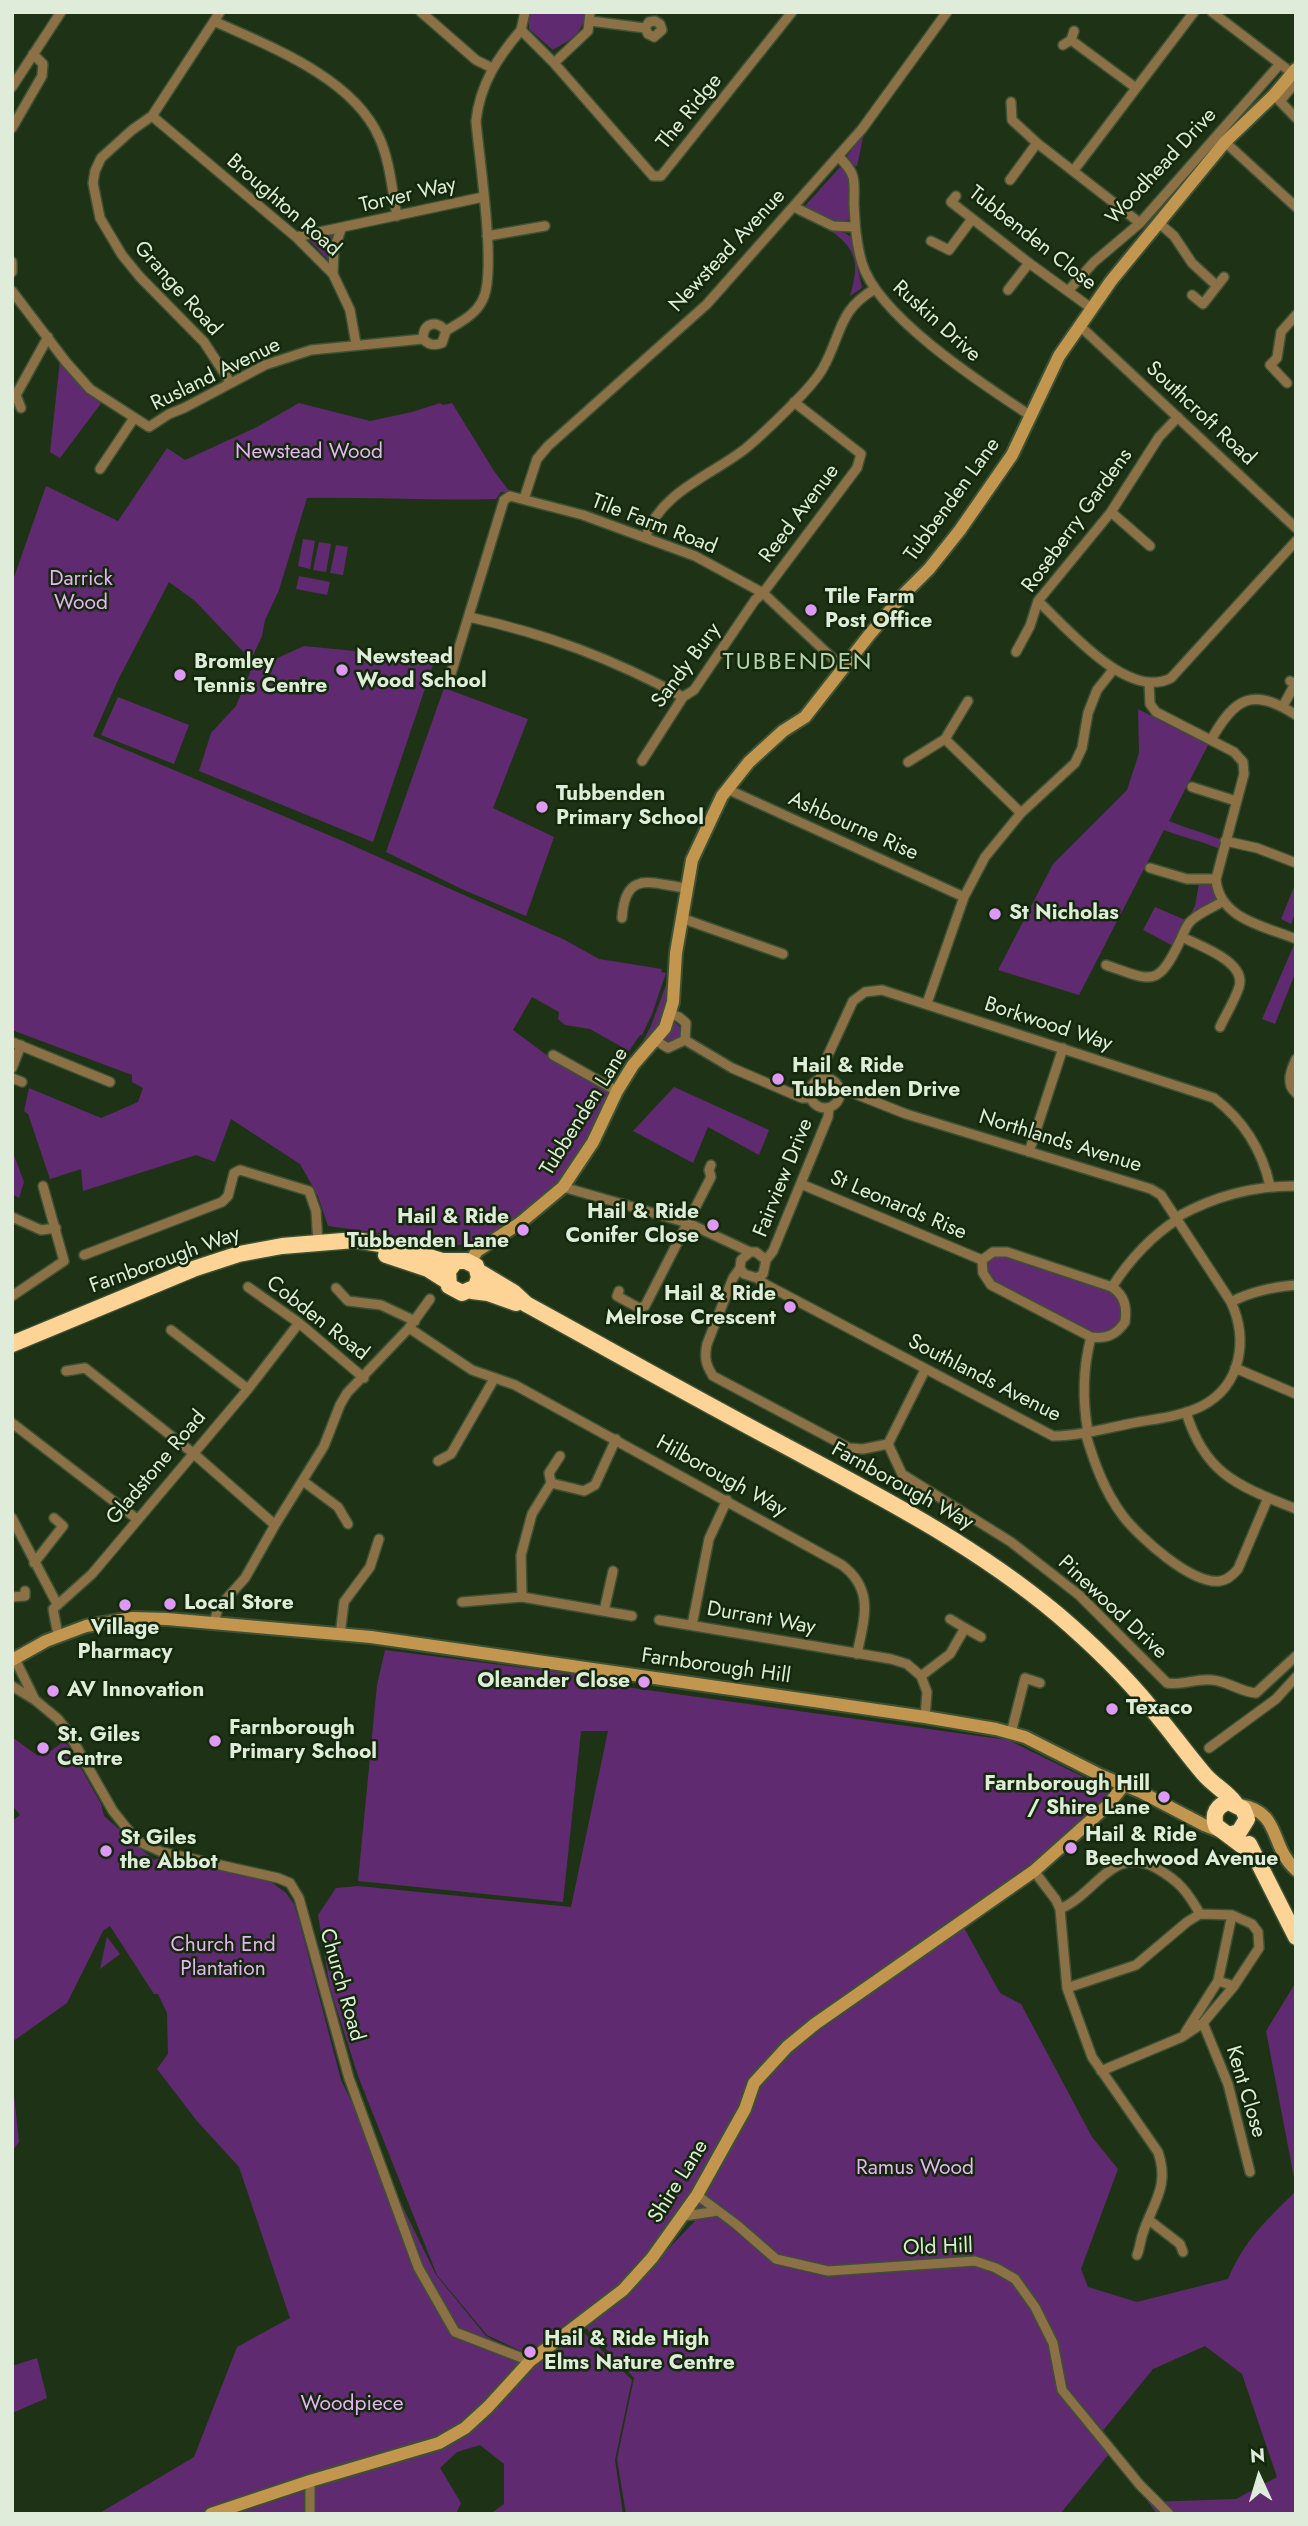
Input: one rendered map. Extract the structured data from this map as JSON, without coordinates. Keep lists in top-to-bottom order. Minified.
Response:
{"streets":{"highway":["Farnborough Way"],"street":["The Ridge","Woodhead Drive","Torver Way","Broughton Road","Tubbenden Close","Newstead Avenue","Grange Road","Ruskin Drive","Rusland Avenue","Southcroft Road","Tubbenden Lane","Reed Avenue","Roseberry Gardens","Tile Farm Road","Sandy Bury","Ashbourne Rise","Borkwood Way","Northlands Avenue","Fairview Drive","St Leonards Rise","Cobden Road","Southlands Avenue","Gladstone Road","Hilborough Way","Pinewood Drive","Durrant Way","Farnborough Hill","Church Road","Kent Close","Shire Lane","Old Hill"]},"crossings":[["Woodhead Drive","Tubbenden Close"],["Torver Way","Broughton Road"],["Torver Way","Rusland Avenue"],["Broughton Road","Grange Road"],["Broughton Road","Rusland Avenue"],["Tubbenden Close","Tubbenden Lane"],["Newstead Avenue","Ruskin Drive"],["Newstead Avenue","Tile Farm Road"],["Grange Road","Rusland Avenue"],["Ruskin Drive","Tubbenden Lane"],["Southcroft Road","Tubbenden Lane"],["Southcroft Road","Roseberry Gardens"],["Tubbenden Lane","Tile Farm Road"],["Tubbenden Lane","Ashbourne Rise"],["Tubbenden Lane","Farnborough Way"],["Reed Avenue","Tile Farm Road"],["Reed Avenue","Sandy Bury"],["Tile Farm Road","Sandy Bury"],["Borkwood Way","Northlands Avenue"],["Borkwood Way","Fairview Drive"],["Northlands Avenue","Fairview Drive"],["Northlands Avenue","Southlands Avenue"],["Fairview Drive","St Leonards Rise"],["Fairview Drive","Southlands Avenue"],["Farnborough Way","Farnborough Hill"],["Cobden Road","Gladstone Road"],["Hilborough Way","Durrant Way"],["Farnborough Hill","Church Road"],["Farnborough Hill","Shire Lane"],["Church Road","Shire Lane"],["Shire Lane","Old Hill"]],"districts":["TUBBENDEN"],"parks":["Newstead Wood","Darrick Wood","Church End Plantation","Ramus Wood","Woodpiece"],"places":["Tile Farm Post Office","Newstead Wood School","Bromley Tennis Centre","Tubbenden Primary School","St Nicholas","Hail & Ride Tubbenden Drive","Hail & Ride Conifer Close","Hail & Ride Tubbenden Lane","Hail & Ride Melrose Crescent","Local Store","Village Pharmacy","Oleander Close","AV Innovation","Texaco","Farnborough Primary School","St. Giles Centre","Farnborough Hill / Shire Lane","Hail & Ride Beechwood Avenue","St Giles the Abbot","Hail & Ride High Elms Nature Centre"],"north":"top"}
